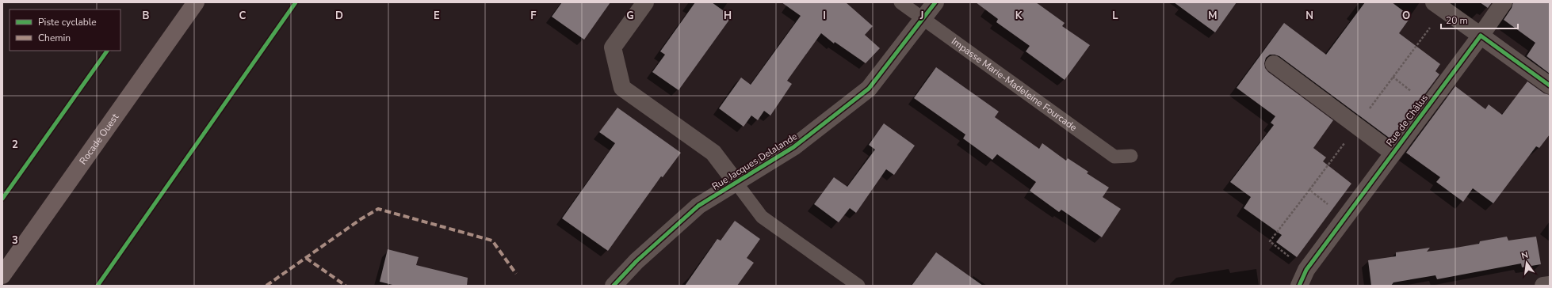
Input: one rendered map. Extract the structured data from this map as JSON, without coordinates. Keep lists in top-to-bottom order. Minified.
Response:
{"streets":{"main road":["Rocade Ouest"],"street":["Rue de Châlus","Rue Jacques Delalande"],"lane":["Impasse Marie-Madeleine Fourcade"]},"crossings":[["Impasse Marie-Madeleine Fourcade","Rue Jacques Delalande"]],"legend":["Piste cyclable","Chemin"],"scale_bar":"20 m","north":"top","grid":{"columns":["B","C","D","E","F","G","H","I","J","K","L","M","N","O"],"rows":["2","3"]}}
